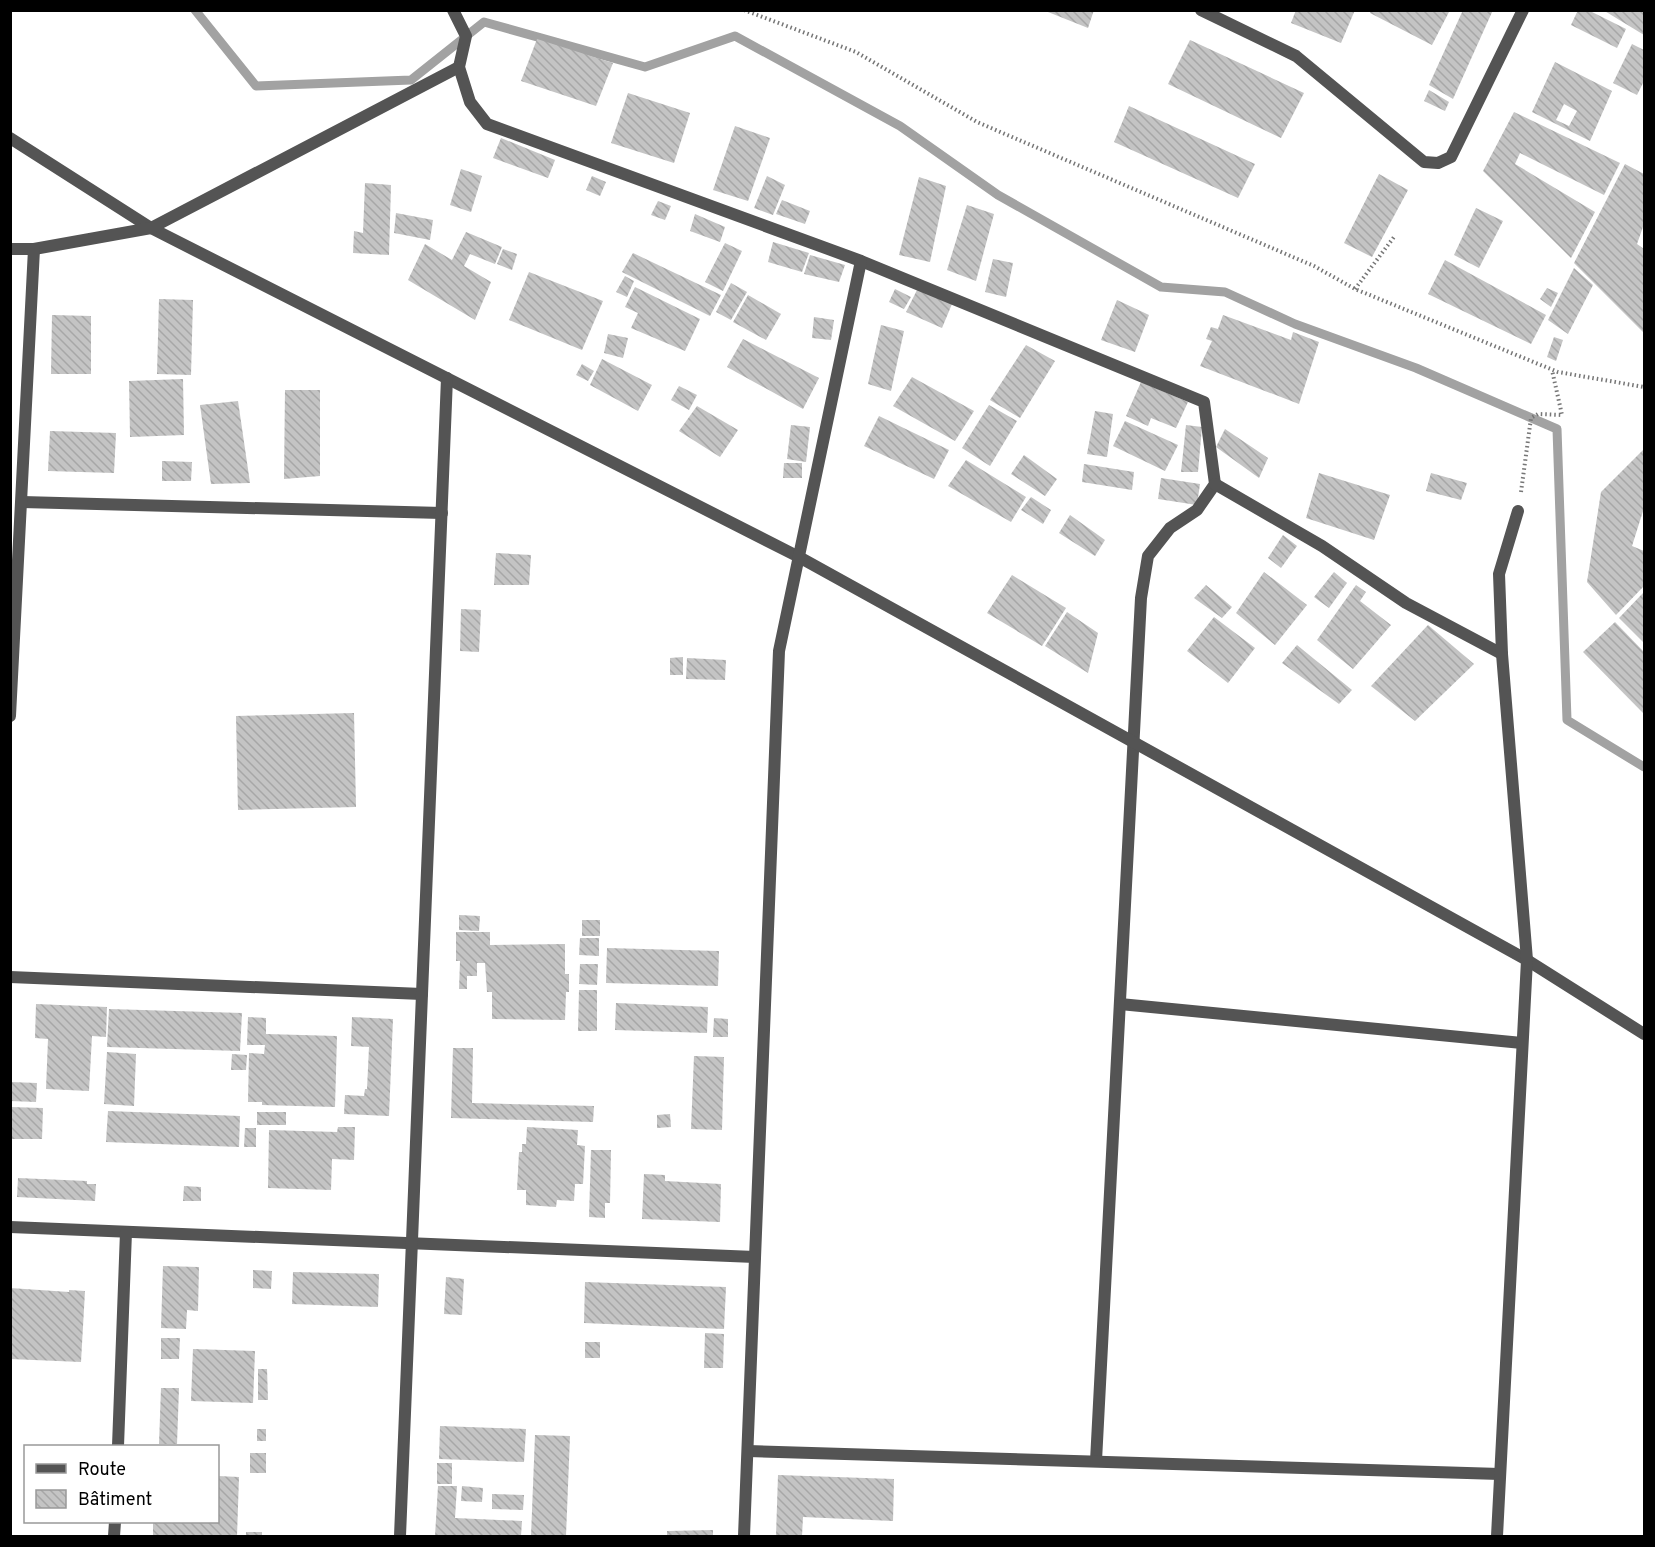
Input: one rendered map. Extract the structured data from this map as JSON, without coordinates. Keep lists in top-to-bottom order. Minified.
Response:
{"legend":["Route","Bâtiment"]}
